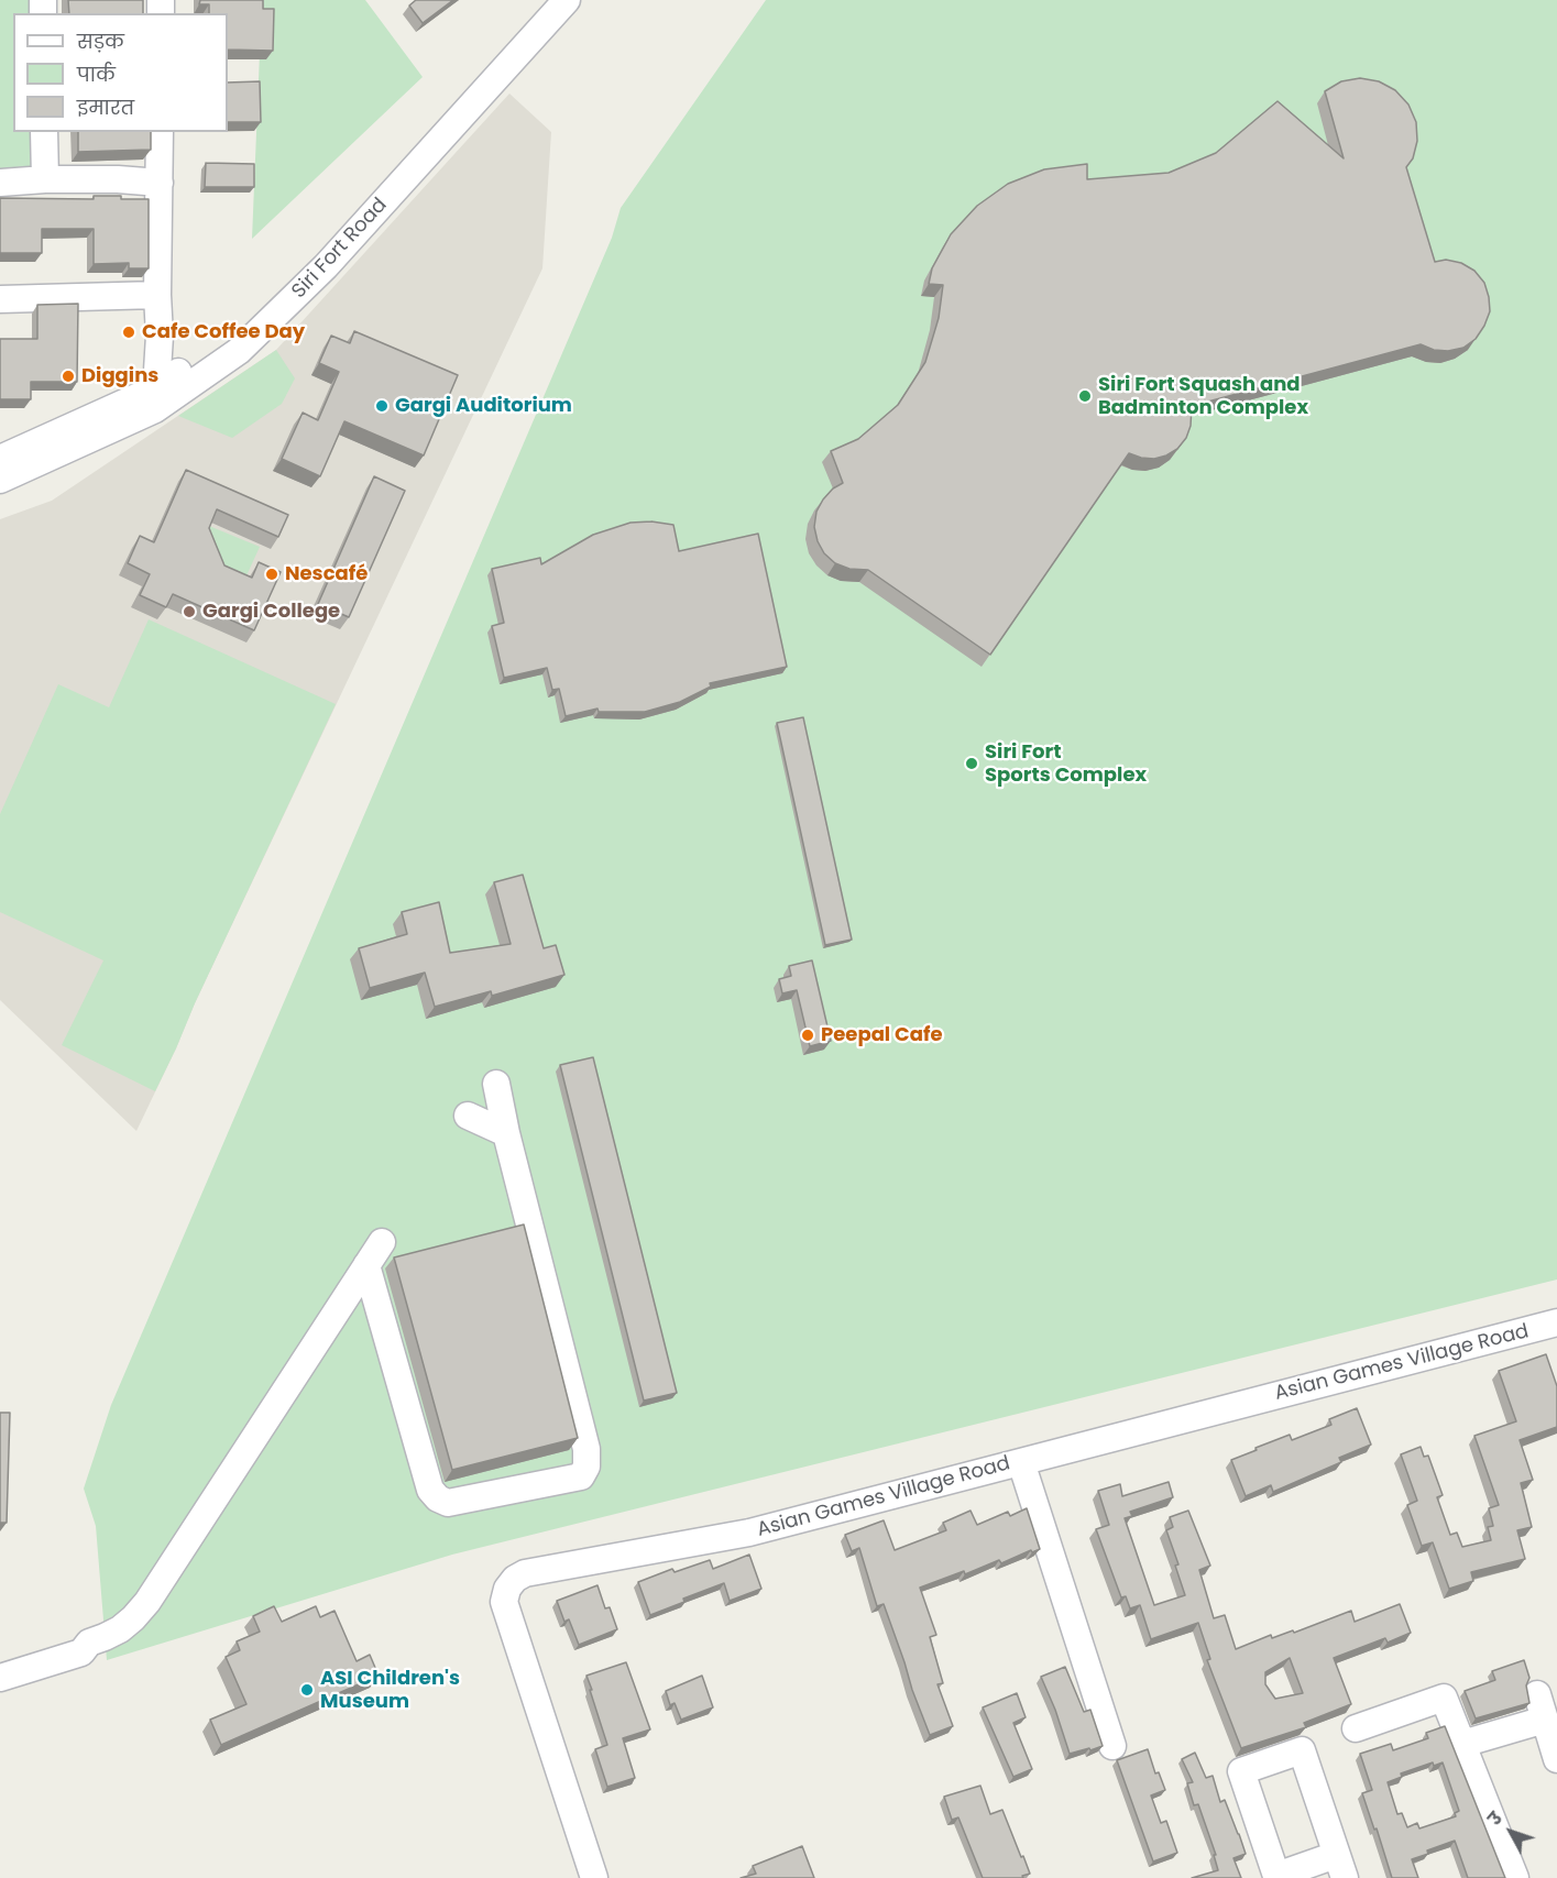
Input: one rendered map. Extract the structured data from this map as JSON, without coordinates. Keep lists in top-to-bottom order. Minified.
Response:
{"streets":{"street":["Siri Fort Road","Asian Games Village Road"]},"places":["Cafe Coffee Day","Diggins","Siri Fort Squash and Badminton Complex","Gargi Auditorium","Nescafé","Gargi College","Siri Fort Sports Complex","Peepal Cafe","ASI Children's Museum"],"legend":["सड़क","पार्क","इमारत"],"north":"top left"}
